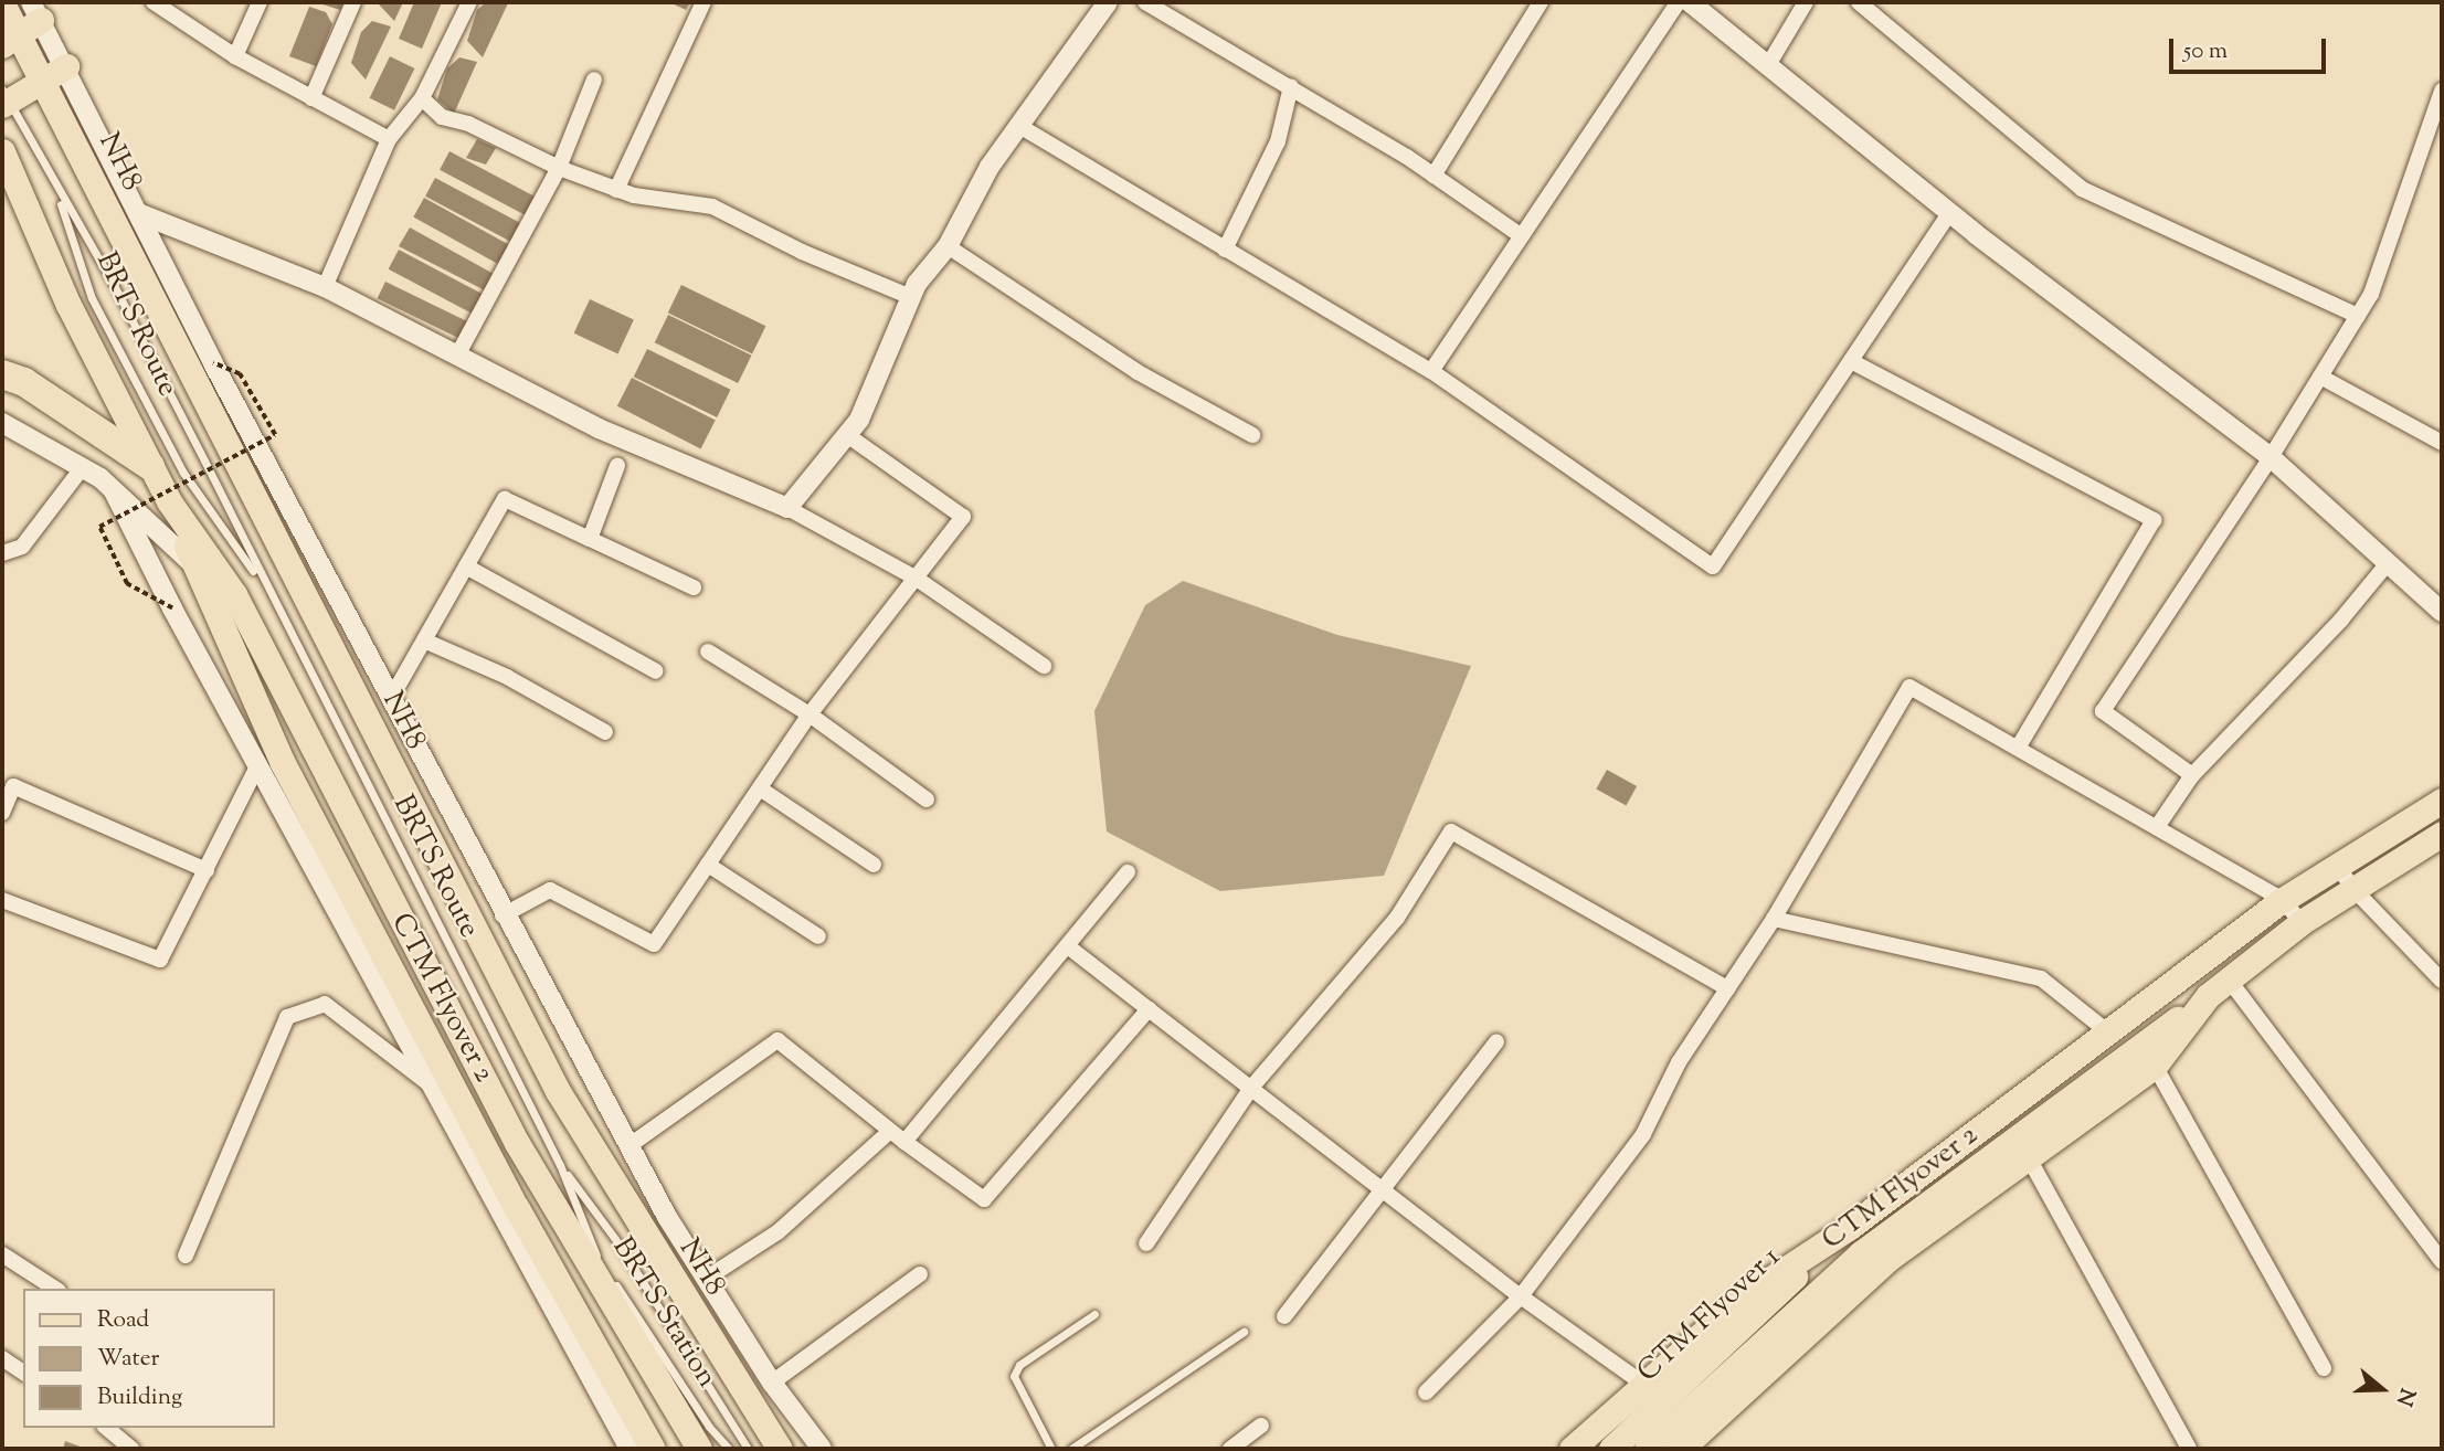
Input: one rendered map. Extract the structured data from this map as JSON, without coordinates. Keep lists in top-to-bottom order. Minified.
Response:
{"streets":{"main road":["NH8","CTM Flyover 2","CTM Flyover 1"],"lane":["BRTS Route","BRTS Station"]},"crossings":[["BRTS Route","BRTS Station"]],"legend":["Road","Water","Building"],"scale_bar":"50 m","north":"right"}
